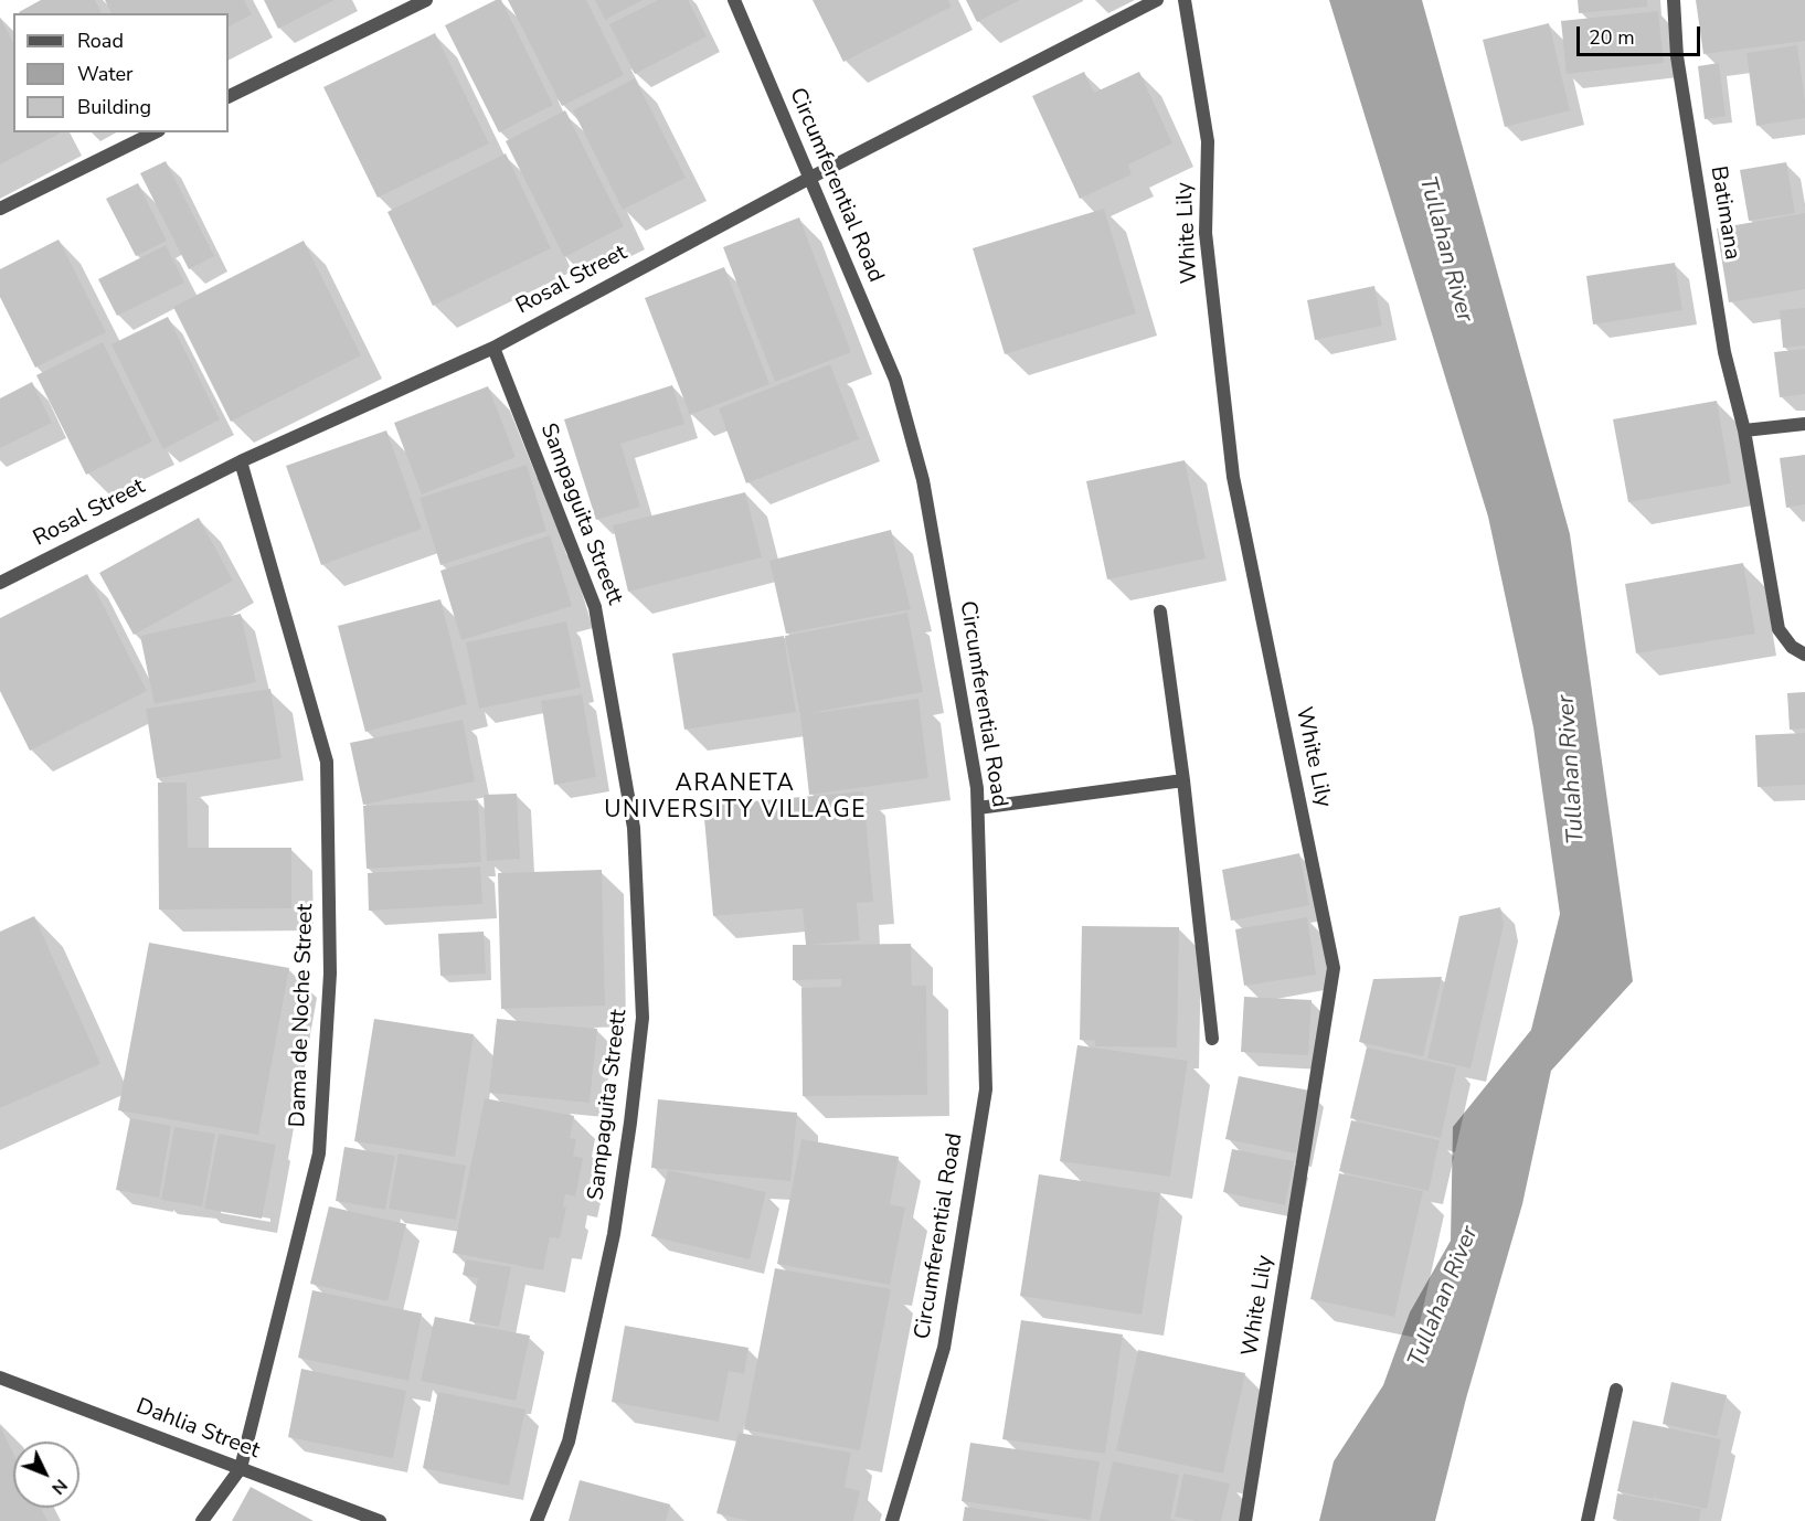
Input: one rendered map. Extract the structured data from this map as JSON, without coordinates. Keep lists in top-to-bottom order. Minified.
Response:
{"streets":{"street":["Circumferential Road","Batimana","White Lily","Rosal Street","Sampaguita Streett","Dama de Noche Street","Dahlia Street"]},"crossings":[["Circumferential Road","Rosal Street"],["Rosal Street","Sampaguita Streett"],["Rosal Street","Dama de Noche Street"],["Dama de Noche Street","Dahlia Street"]],"districts":["ARANETA UNIVERSITY VILLAGE"],"water":["Tullahan River"],"legend":["Road","Water","Building"],"scale_bar":"20 m","north":"bottom right"}
